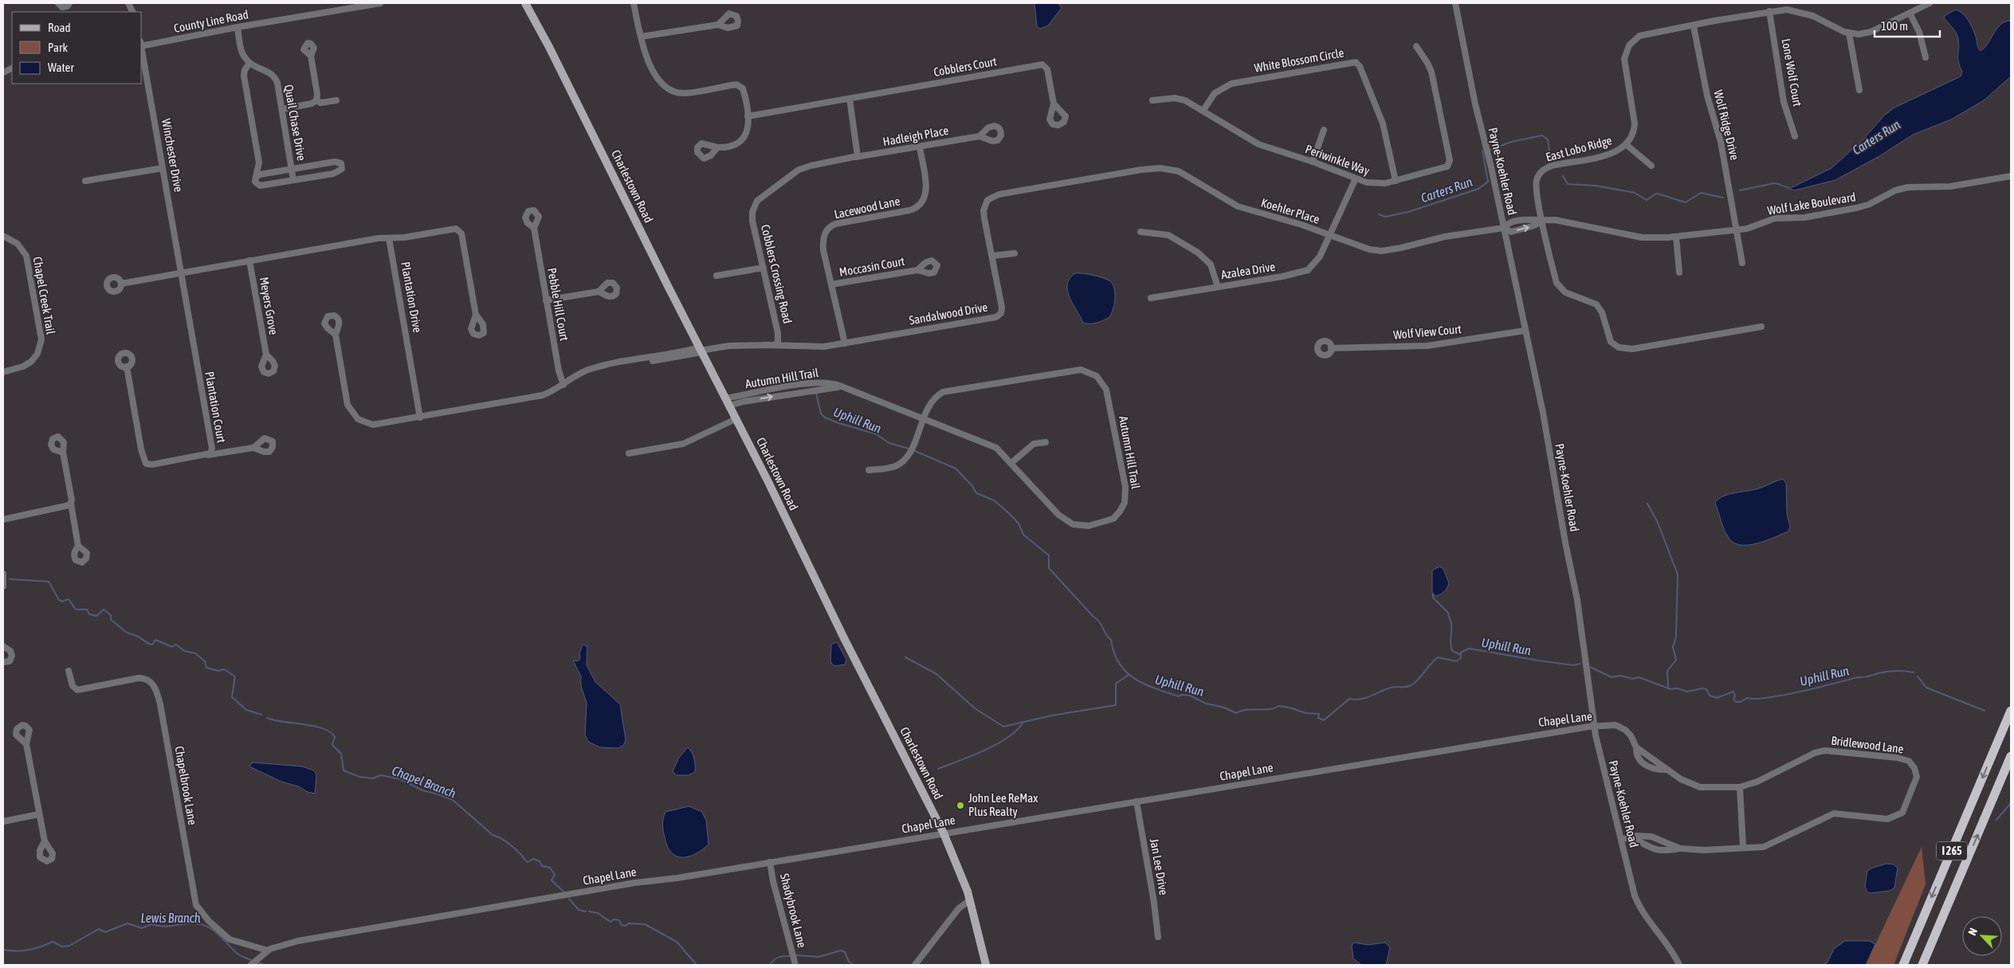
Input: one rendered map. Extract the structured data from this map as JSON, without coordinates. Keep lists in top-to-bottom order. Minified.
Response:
{"streets":{"highway":["I 265"],"main road":["Charlestown Road"],"street":["County Line Road","White Blossom Circle","Cobblers Court","Lone Wolf Court","Quail Chase Drive","Wolf Ridge Drive","Hadleigh Place","East Lobo Ridge","Winchester Drive","Periwinkle Way","Payne-Koehler Road","Wolf Lake Boulevard","Lacewood Lane","Koehler Place","Moccasin Court","Azalea Drive","Cobblers Crossing Road","Chapel Creek Trail","Plantation Drive","Pebble Hill Court","Meyers Grove","Sandalwood Drive","Wolf View Court","Autumn Hill Trail","Plantation Court","Chapel Lane","Bridlewood Lane","Chapelbrook Lane","Jan Lee Drive","Shadybrook Lane"]},"crossings":[["White Blossom Circle","Periwinkle Way"],["Lone Wolf Court","East Lobo Ridge"],["Wolf Ridge Drive","East Lobo Ridge"],["Wolf Ridge Drive","Wolf Lake Boulevard"],["Hadleigh Place","Lacewood Lane"],["Hadleigh Place","Cobblers Crossing Road"],["East Lobo Ridge","Wolf Lake Boulevard"],["Winchester Drive","Plantation Court"],["Periwinkle Way","Azalea Drive"],["Payne-Koehler Road","Wolf Lake Boulevard"],["Payne-Koehler Road","Koehler Place"],["Payne-Koehler Road","Wolf View Court"],["Payne-Koehler Road","Chapel Lane"],["Payne-Koehler Road","Bridlewood Lane"],["Charlestown Road","Cobblers Crossing Road"],["Charlestown Road","Autumn Hill Trail"],["Charlestown Road","Chapel Lane"],["Wolf Lake Boulevard","Koehler Place"],["Lacewood Lane","Moccasin Court"],["Lacewood Lane","Sandalwood Drive"],["Koehler Place","Azalea Drive"],["Koehler Place","Sandalwood Drive"],["Cobblers Crossing Road","Sandalwood Drive"],["Chapel Lane","Bridlewood Lane"],["Chapel Lane","Chapelbrook Lane"],["Chapel Lane","Jan Lee Drive"],["Chapel Lane","Shadybrook Lane"]],"water":["Carters Run","Uphill Run","Chapel Branch","Lewis Branch"],"places":["John Lee ReMax Plus Realty"],"legend":["Road","Park","Water"],"scale_bar":"100 m","north":"top left"}
